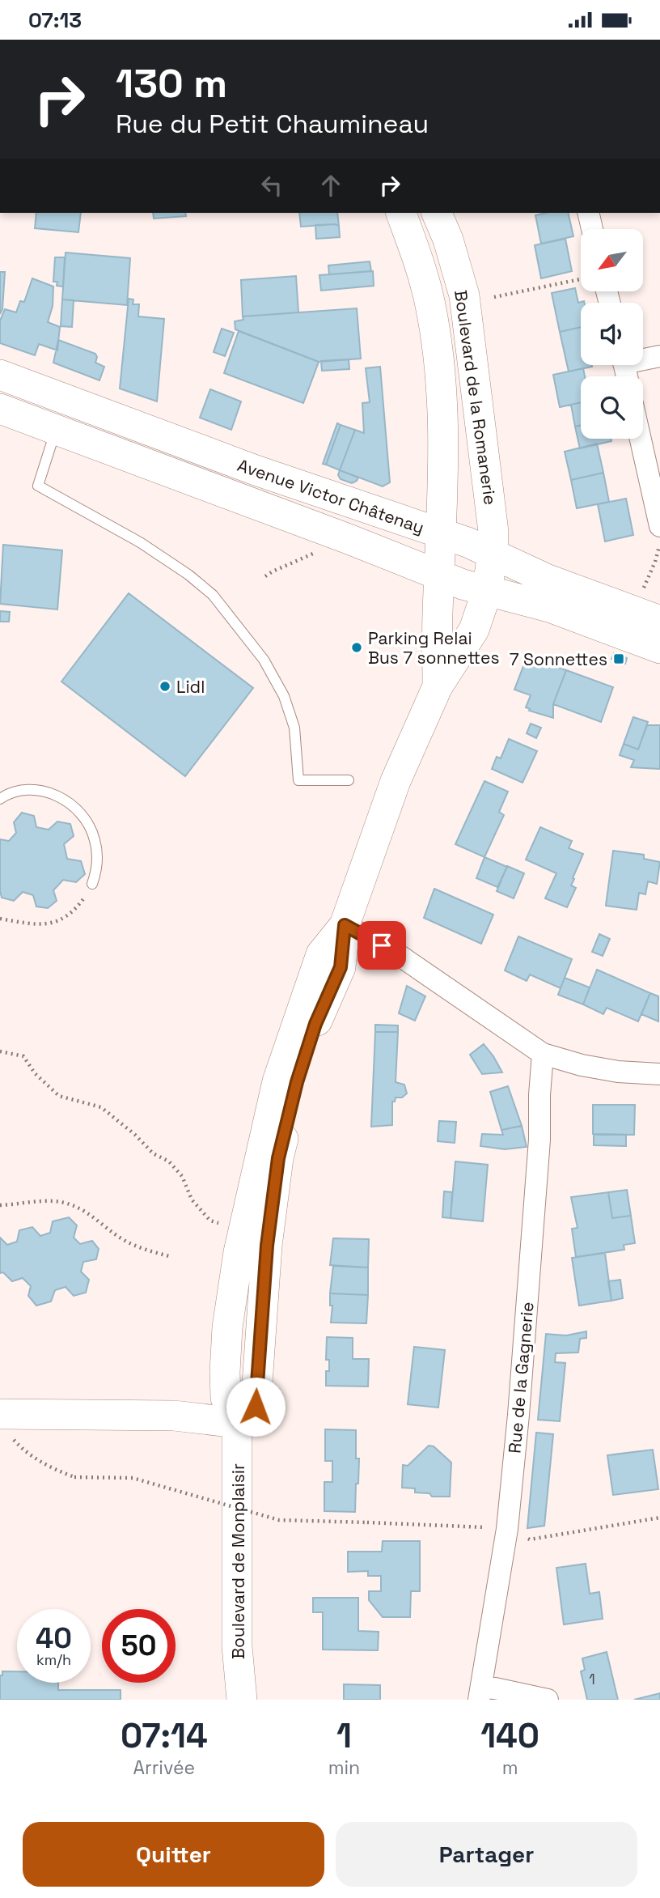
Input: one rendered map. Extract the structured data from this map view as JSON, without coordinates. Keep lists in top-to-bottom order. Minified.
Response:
{"streets":{"main road":["Boulevard de la Romanerie","Avenue Victor Châtenay","Boulevard de Monplaisir"],"street":["Rue de la Gagnerie"]},"crossings":[["Boulevard de la Romanerie","Avenue Victor Châtenay"]],"places":{"other":["Parking Relai Bus 7 sonnettes","Lidl"],"transit":["7 Sonnettes"]},"house_numbers":["1"],"north":"bottom left","page":{"status":"07:13","turn":["130 m","Rue du Petit Chaumineau"],"speed":"40 km/h","limit":"50","eta":["07:14","Arrivée","1","min","140","m"],"buttons":["Quitter","Partager"]}}
